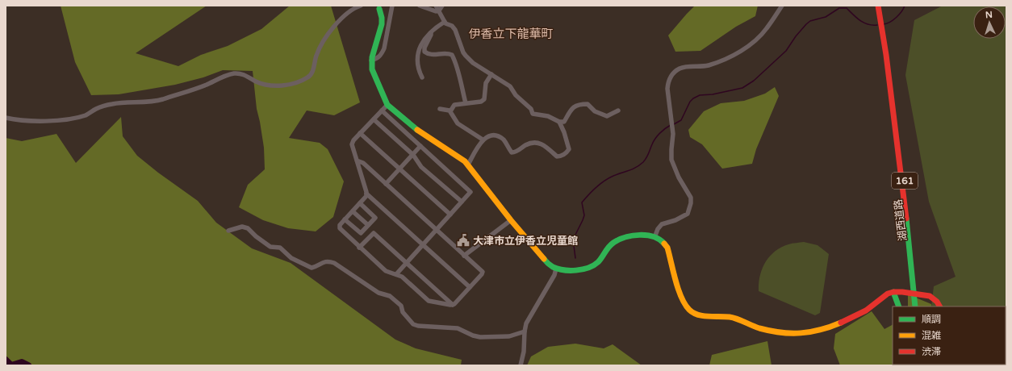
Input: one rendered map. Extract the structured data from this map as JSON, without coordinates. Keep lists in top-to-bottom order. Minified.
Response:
{"streets":{"main road":["161","湖西道路"]},"districts":["伊香立下龍華町"],"places":{"public building":["大津市立伊香立児童館"]},"legend":["順調","混雑","渋滞"],"north":"top"}
